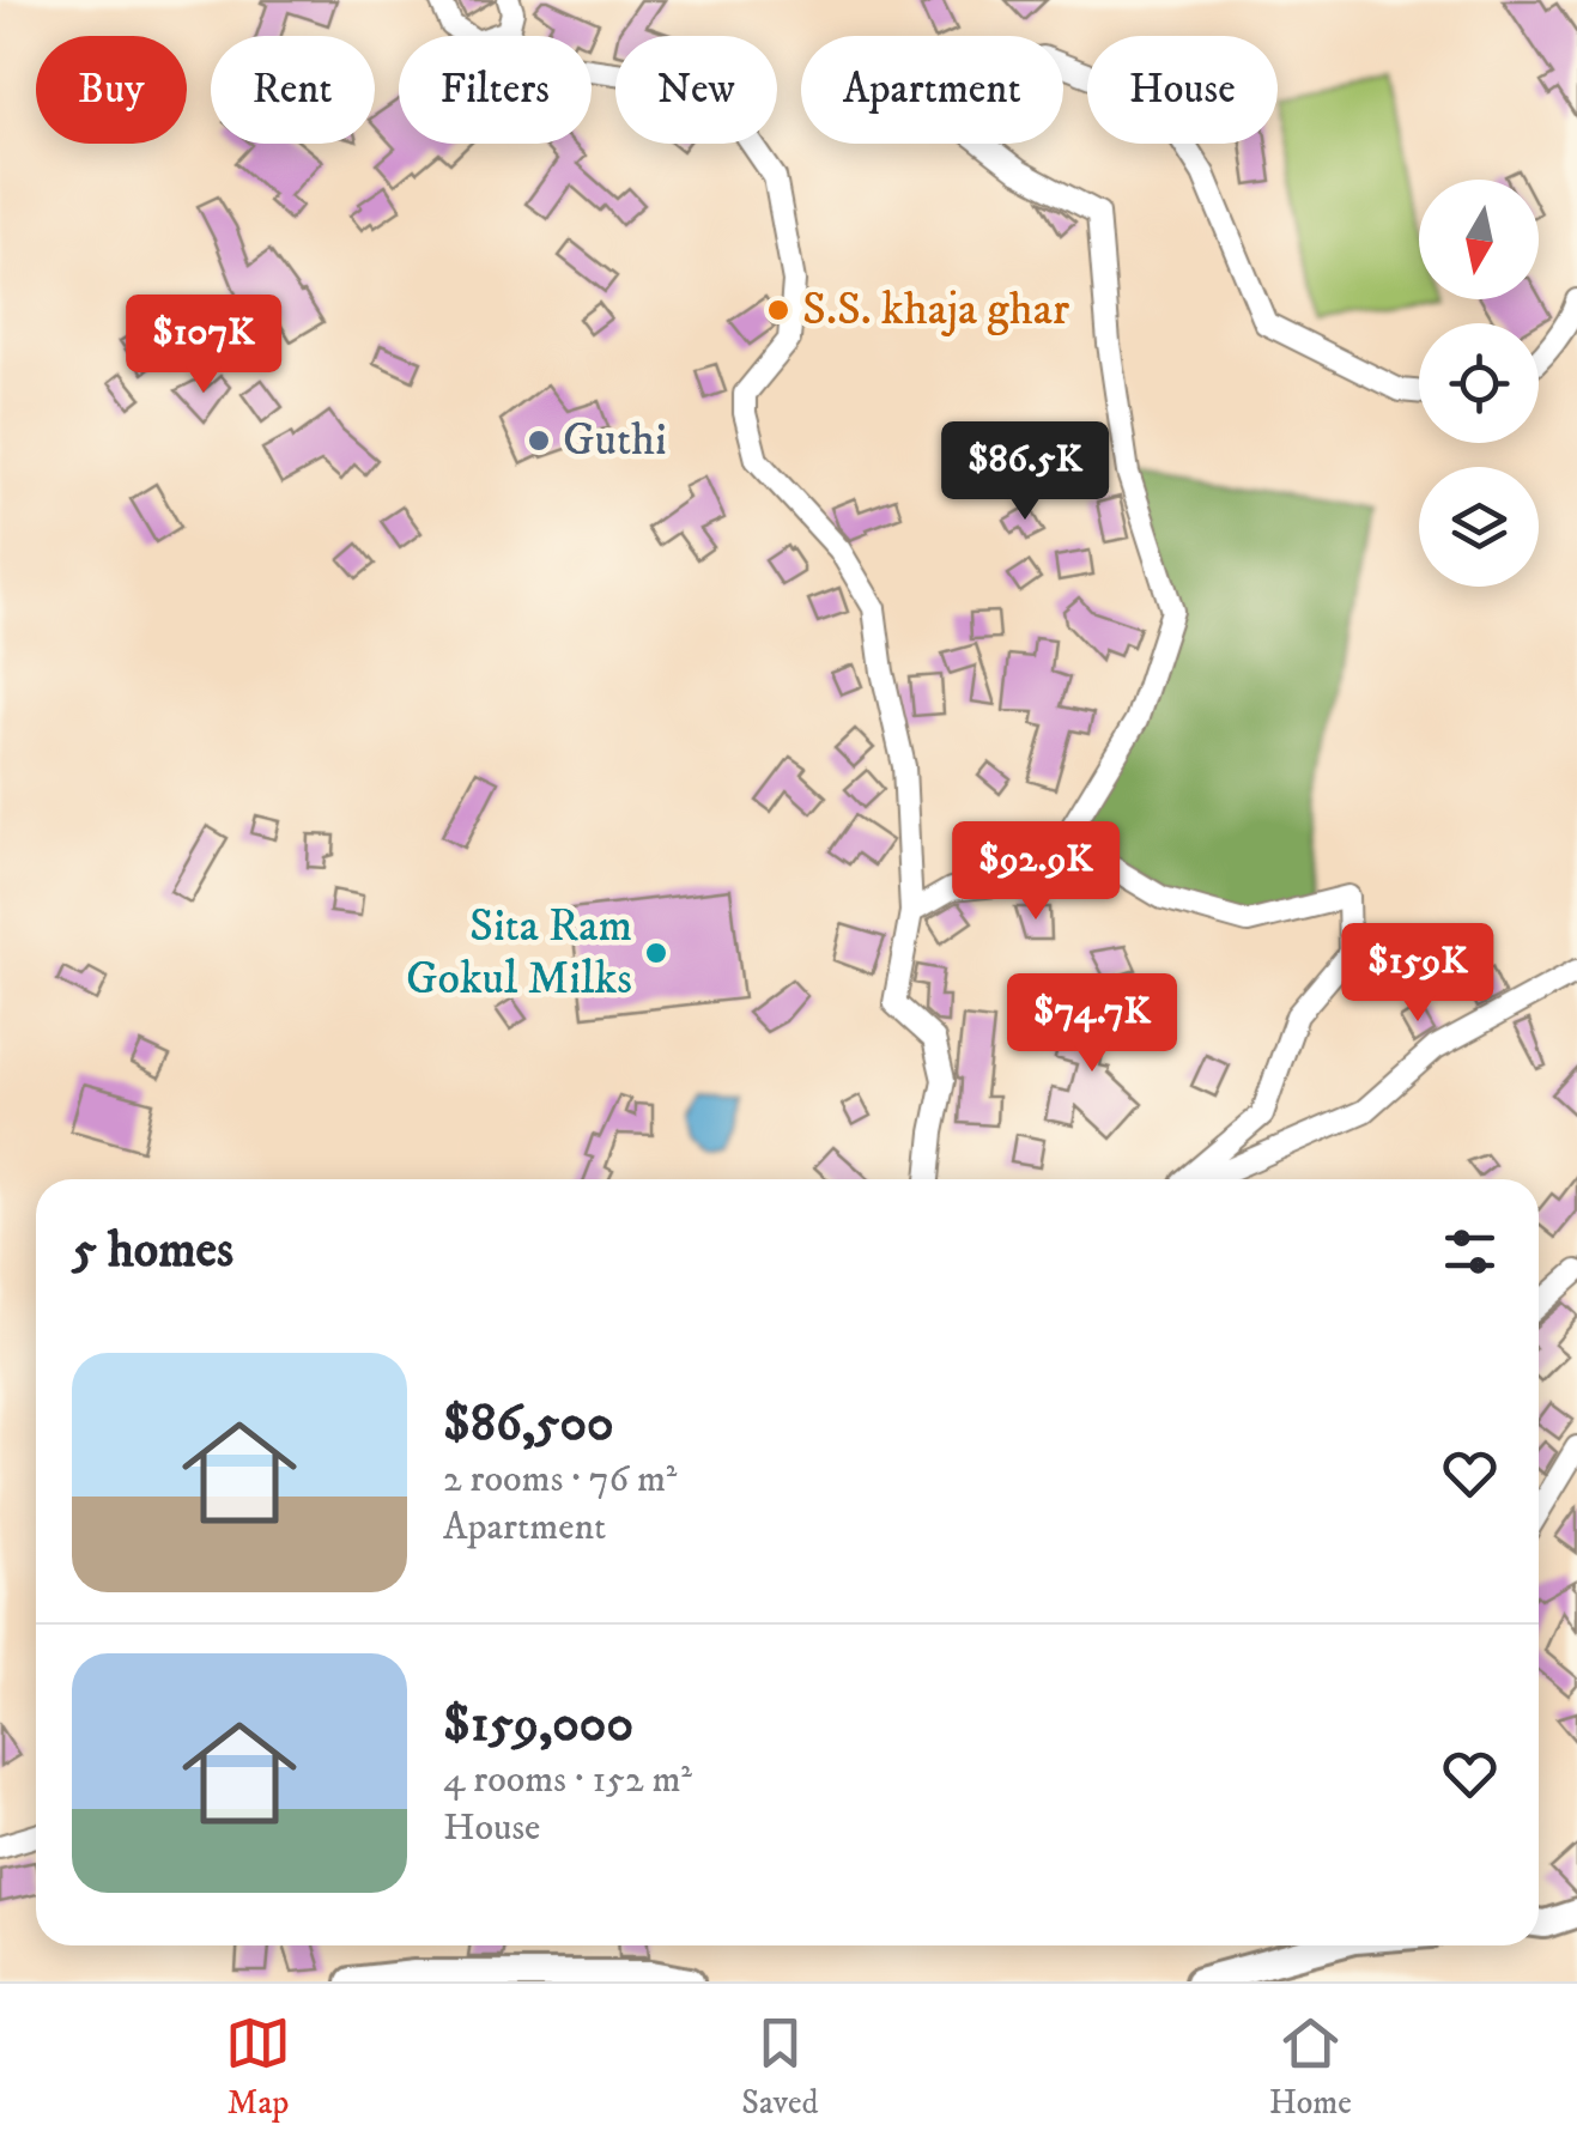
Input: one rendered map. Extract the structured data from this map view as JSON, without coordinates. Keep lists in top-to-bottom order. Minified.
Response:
{"places":["S.S. khaja ghar","Guthi","Sita Ram Gokul Milks"],"north":"bottom","page":{"chip":["Buy","Rent","Filters","New","Apartment","House"],"price":["$107K","$86.5K","$92.9K","$159K","$74.7K"],"heading":"5 homes","list":[{"name":"$86,500","note":"2 rooms · 76 m² · Apartment"},{"name":"$159,000","note":"4 rooms · 152 m² · House"}],"tabs":["Map","Saved","Home"]}}
